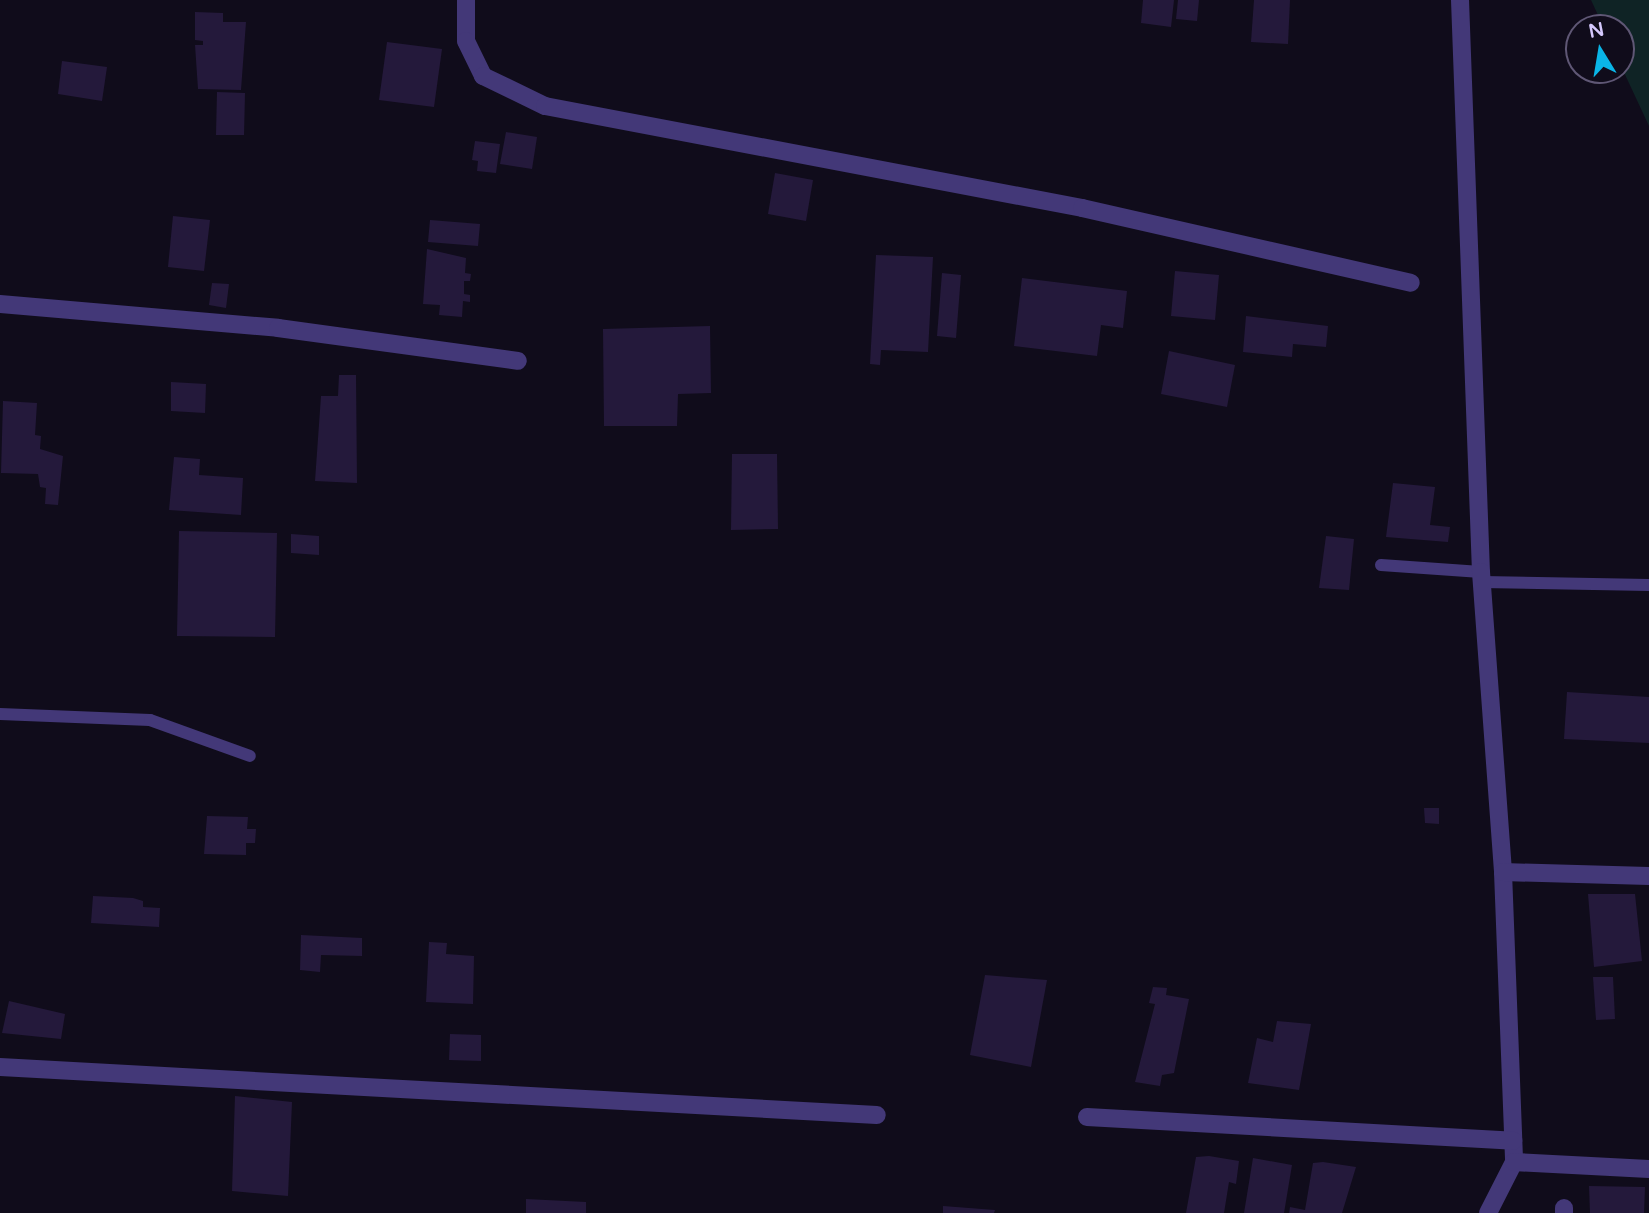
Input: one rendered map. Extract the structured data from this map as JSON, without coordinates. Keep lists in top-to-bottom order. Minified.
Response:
{"north":"top"}
